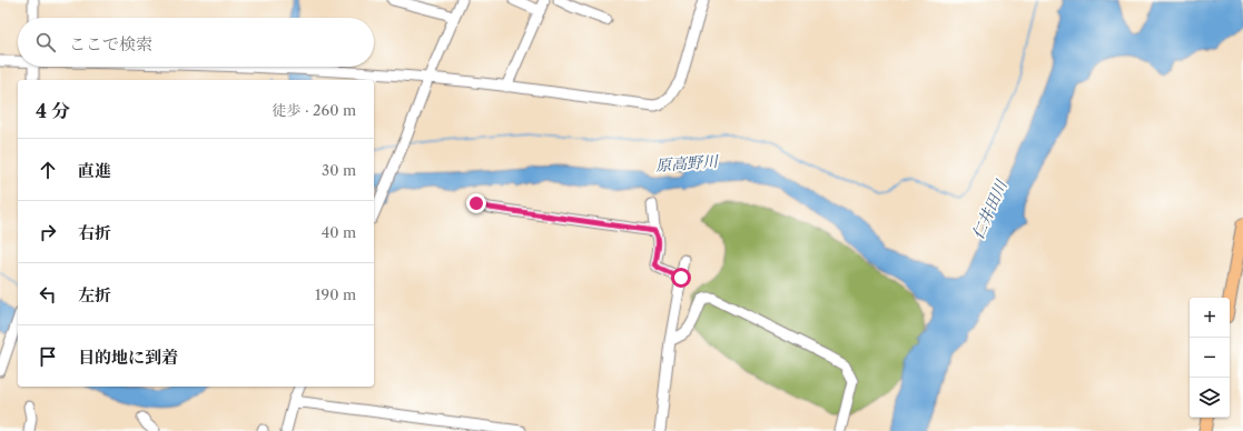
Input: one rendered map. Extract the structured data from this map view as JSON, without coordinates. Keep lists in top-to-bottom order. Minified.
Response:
{"water":["原高野川","仁井田川"],"page":{"search":"ここで検索","heading":["4 分","徒歩 · 260 m"],"list":[["直進","30 m"],["右折","40 m"],["左折","190 m"],"目的地に到着"],"map_buttons":["+","−"]}}
